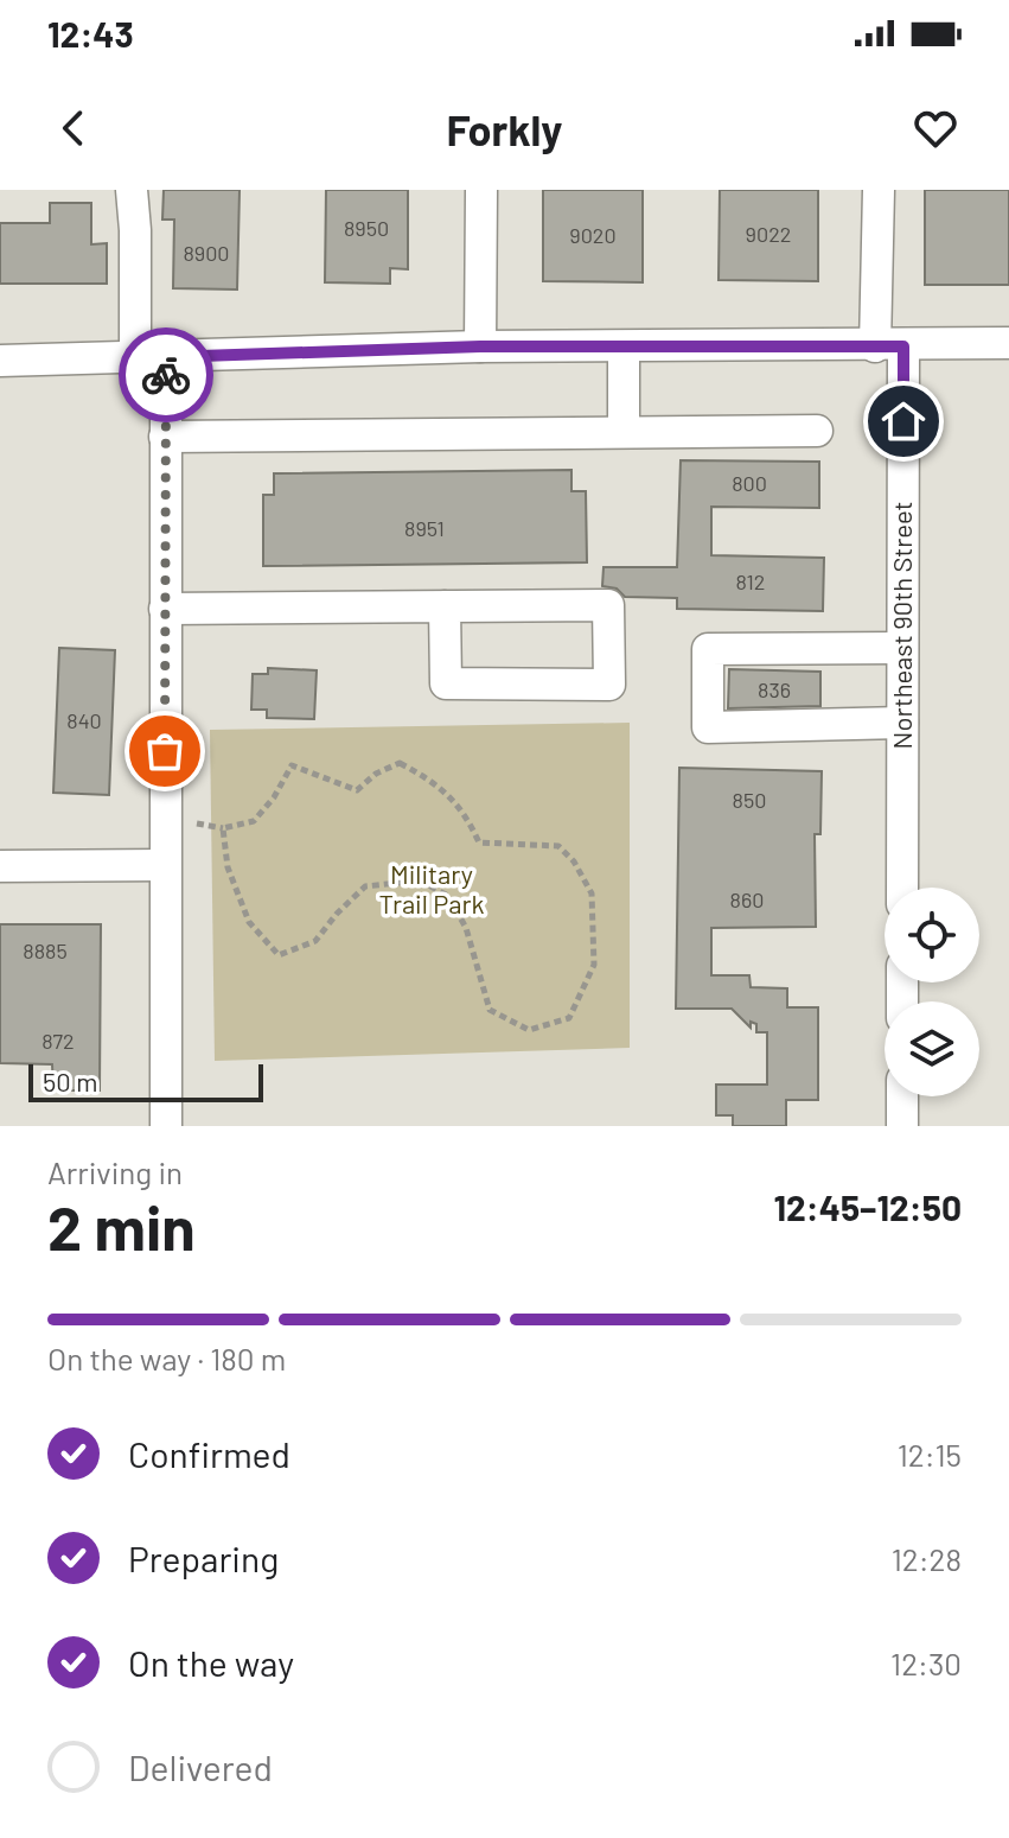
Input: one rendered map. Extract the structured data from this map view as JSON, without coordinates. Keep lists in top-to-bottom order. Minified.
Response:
{"streets":{"street":["Northeast 90th Street"]},"parks":["Military Trail Park"],"house_numbers":["8950","9022","9020","8900","800","8951","812","836","840","850","860","8885","872"],"scale_bar":"50 m","page":{"status":"12:43","header":"Forkly","scale":"50 m","heading":["2 min","Arriving in","12:45–12:50"],"bar":"On the way · 180 m","list":[["Confirmed","12:15"],["Preparing","12:28"],["On the way","12:30"],"Delivered"]}}
